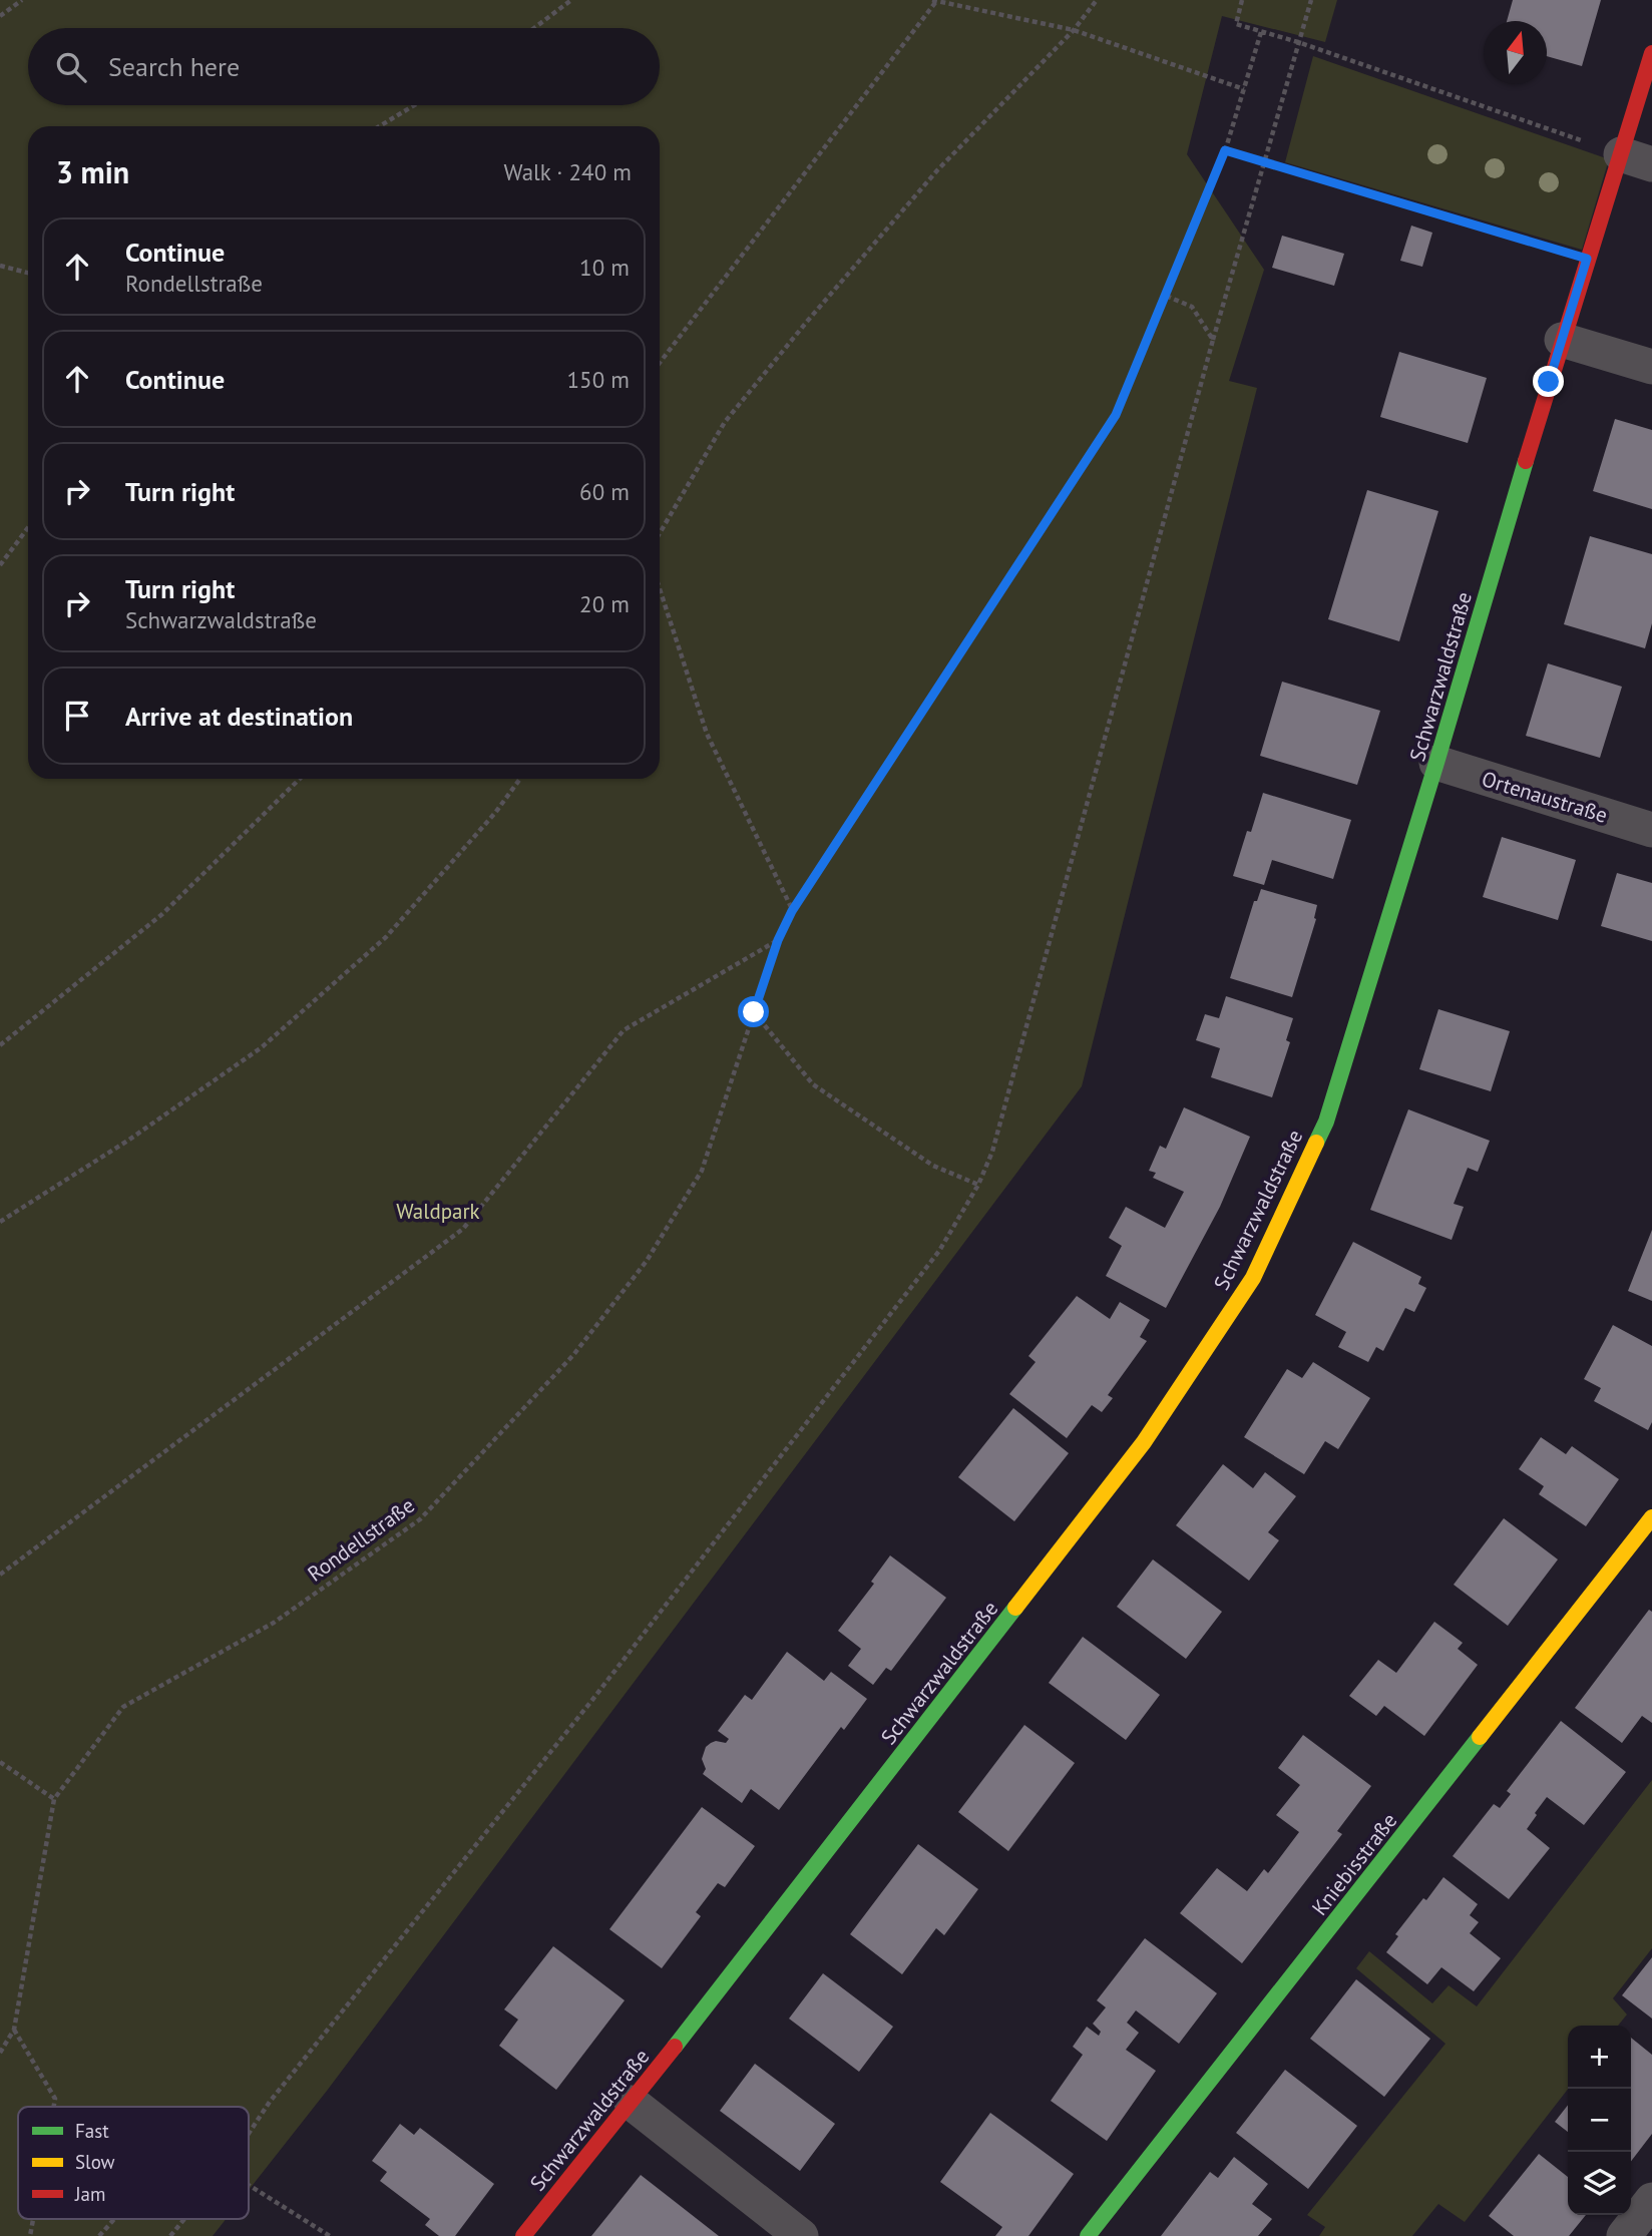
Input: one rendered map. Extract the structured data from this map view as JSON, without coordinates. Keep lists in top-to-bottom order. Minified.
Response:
{"streets":{"street":["Schwarzwaldstraße","Ortenaustraße","Kniebisstraße"],"path":["Rondellstraße"]},"crossings":[["Schwarzwaldstraße","Ortenaustraße"]],"parks":["Waldpark"],"legend":["Fast","Slow","Jam"],"north":"top","page":{"search":"Search here","heading":["3 min","Walk · 240 m"],"list":[["Continue","Rondellstraße","10 m"],["Continue","150 m"],["Turn right","60 m"],["Turn right","Schwarzwaldstraße","20 m"],"Arrive at destination"],"map_buttons":["+","−"]}}
